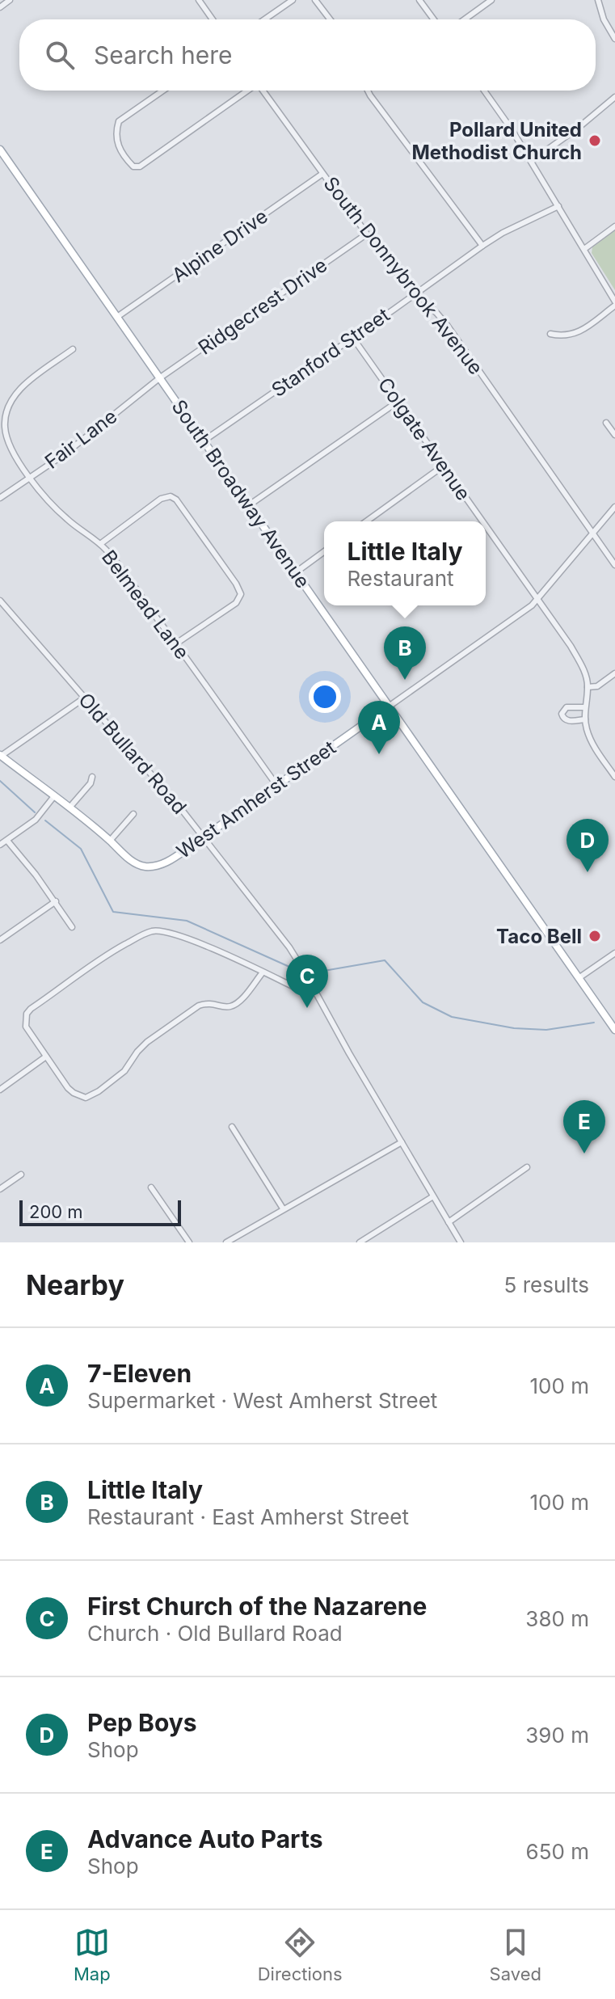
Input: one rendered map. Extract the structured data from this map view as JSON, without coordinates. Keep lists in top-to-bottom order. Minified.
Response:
{"streets":{"main road":["South Broadway Avenue","West Amherst Street"],"street":["Alpine Drive","South Donnybrook Avenue","Ridgecrest Drive","Stanford Street","Fair Lane","Colgate Avenue","Belmead Lane","Old Bullard Road"]},"crossings":[["Alpine Drive","South Donnybrook Avenue"],["Alpine Drive","South Broadway Avenue"],["South Donnybrook Avenue","Ridgecrest Drive"],["South Donnybrook Avenue","Stanford Street"],["Ridgecrest Drive","Fair Lane"],["Ridgecrest Drive","South Broadway Avenue"],["Stanford Street","Colgate Avenue"],["Stanford Street","South Broadway Avenue"],["Fair Lane","South Broadway Avenue"],["Fair Lane","Belmead Lane"],["South Broadway Avenue","West Amherst Street"],["Belmead Lane","West Amherst Street"],["Old Bullard Road","West Amherst Street"]],"places":["Pollard United Methodist Church","Taco Bell"],"scale_bar":"200 m","page":{"search":"Search here","popup":["Little Italy","Restaurant"],"pins":["B","A","D","C","E"],"scale":"200 m","heading":["Nearby","5 results"],"list":[{"mark":"A","name":"7-Eleven","note":"Supermarket · West Amherst Street","value":"100 m"},{"mark":"B","name":"Little Italy","note":"Restaurant · East Amherst Street","value":"100 m"},{"mark":"C","name":"First Church of the Nazarene","note":"Church · Old Bullard Road","value":"380 m"},{"mark":"D","name":"Pep Boys","note":"Shop","value":"390 m"},{"mark":"E","name":"Advance Auto Parts","note":"Shop","value":"650 m"}],"nav":["Map","Directions","Saved"]}}
